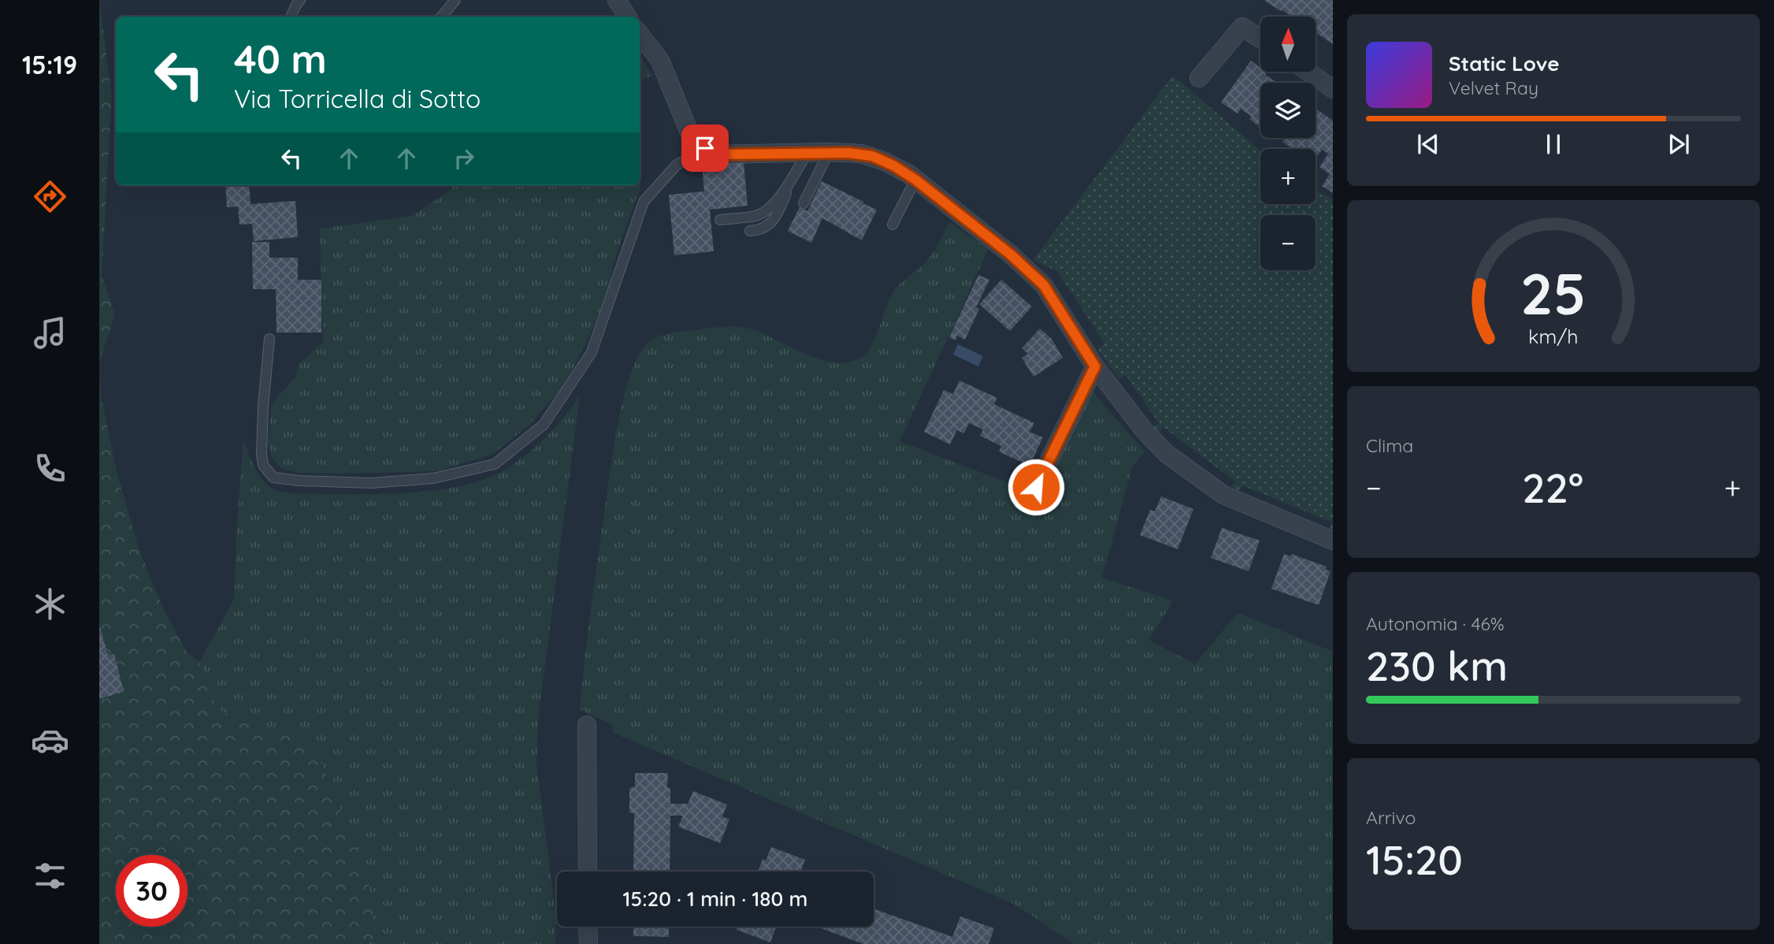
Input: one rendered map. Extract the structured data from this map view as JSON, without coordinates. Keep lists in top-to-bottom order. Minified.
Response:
{"north":"top","page":{"tabs":"15:19","map_buttons":["+","−"],"turn":["40 m","Via Torricella di Sotto"],"song":["Static Love","Velvet Ray"],"tile":["Clima",["Autonomia · 46%","230 km"],["Arrivo","15:20"]],"heat":["−","22°","+"],"limit":"30","trip":"15:20 · 1 min · 180 m","gauge":["25","km/h"]}}
